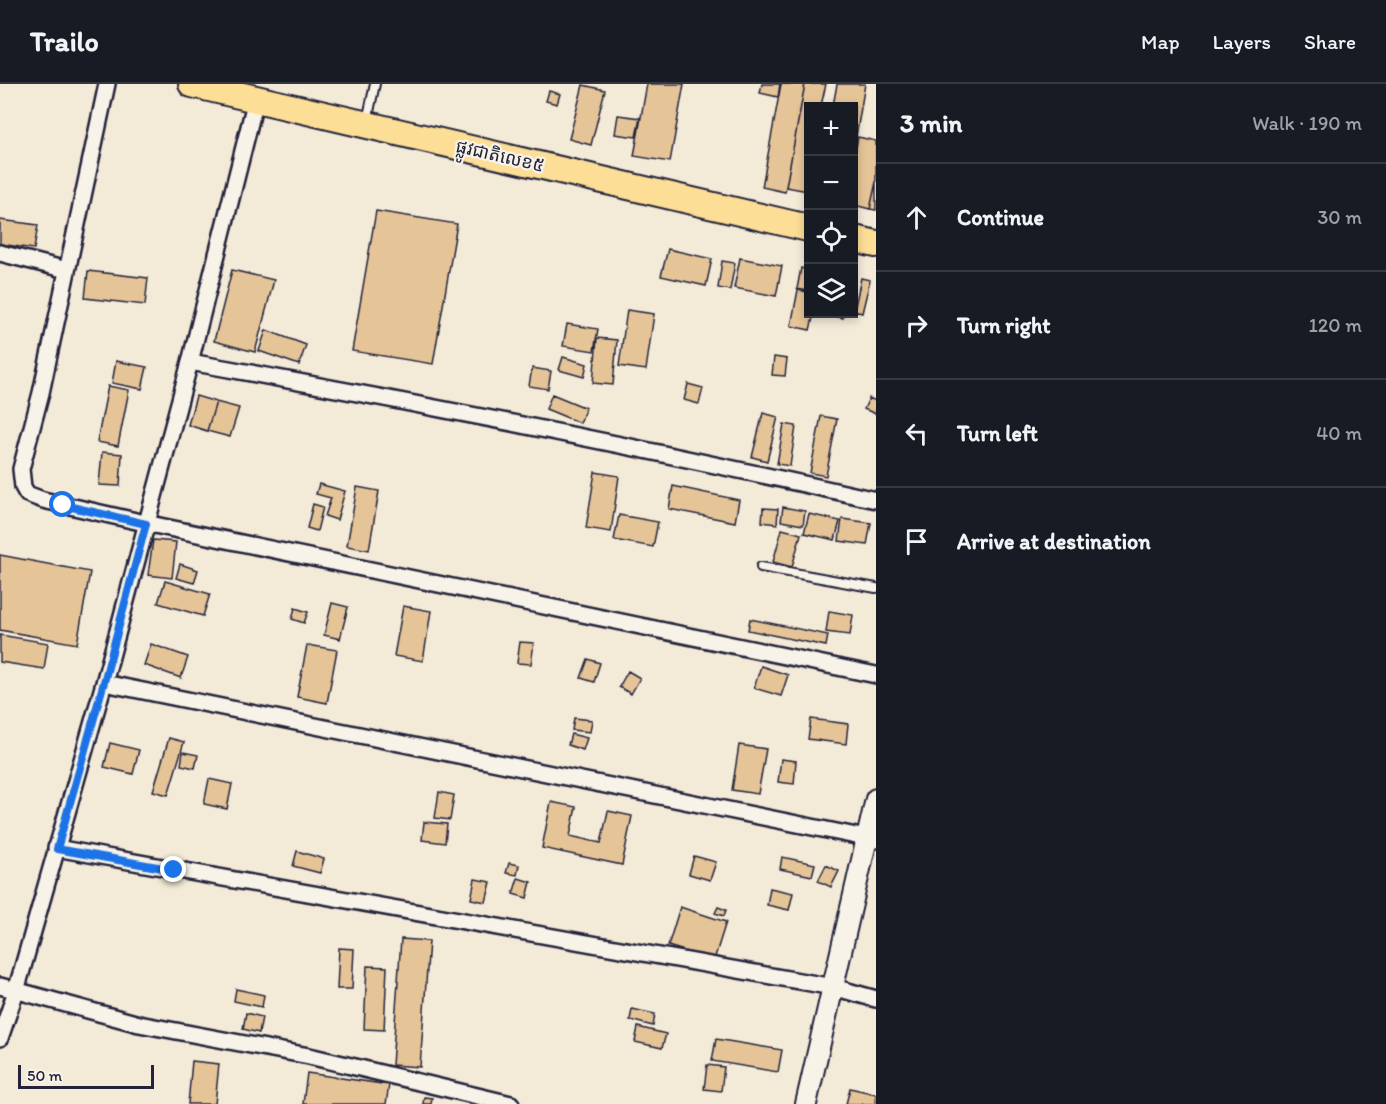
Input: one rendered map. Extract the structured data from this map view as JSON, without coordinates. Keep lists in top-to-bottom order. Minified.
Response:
{"streets":{"highway":["ផ្លូវជាតិលេខ៥"]},"scale_bar":"50 m","page":{"header":"Trailo","nav":["Map","Layers","Share"],"heading":["3 min","Walk · 190 m"],"map_buttons":["+","−"],"list":[["Continue","30 m"],["Turn right","120 m"],["Turn left","40 m"],"Arrive at destination"],"scale":"50 m"}}
